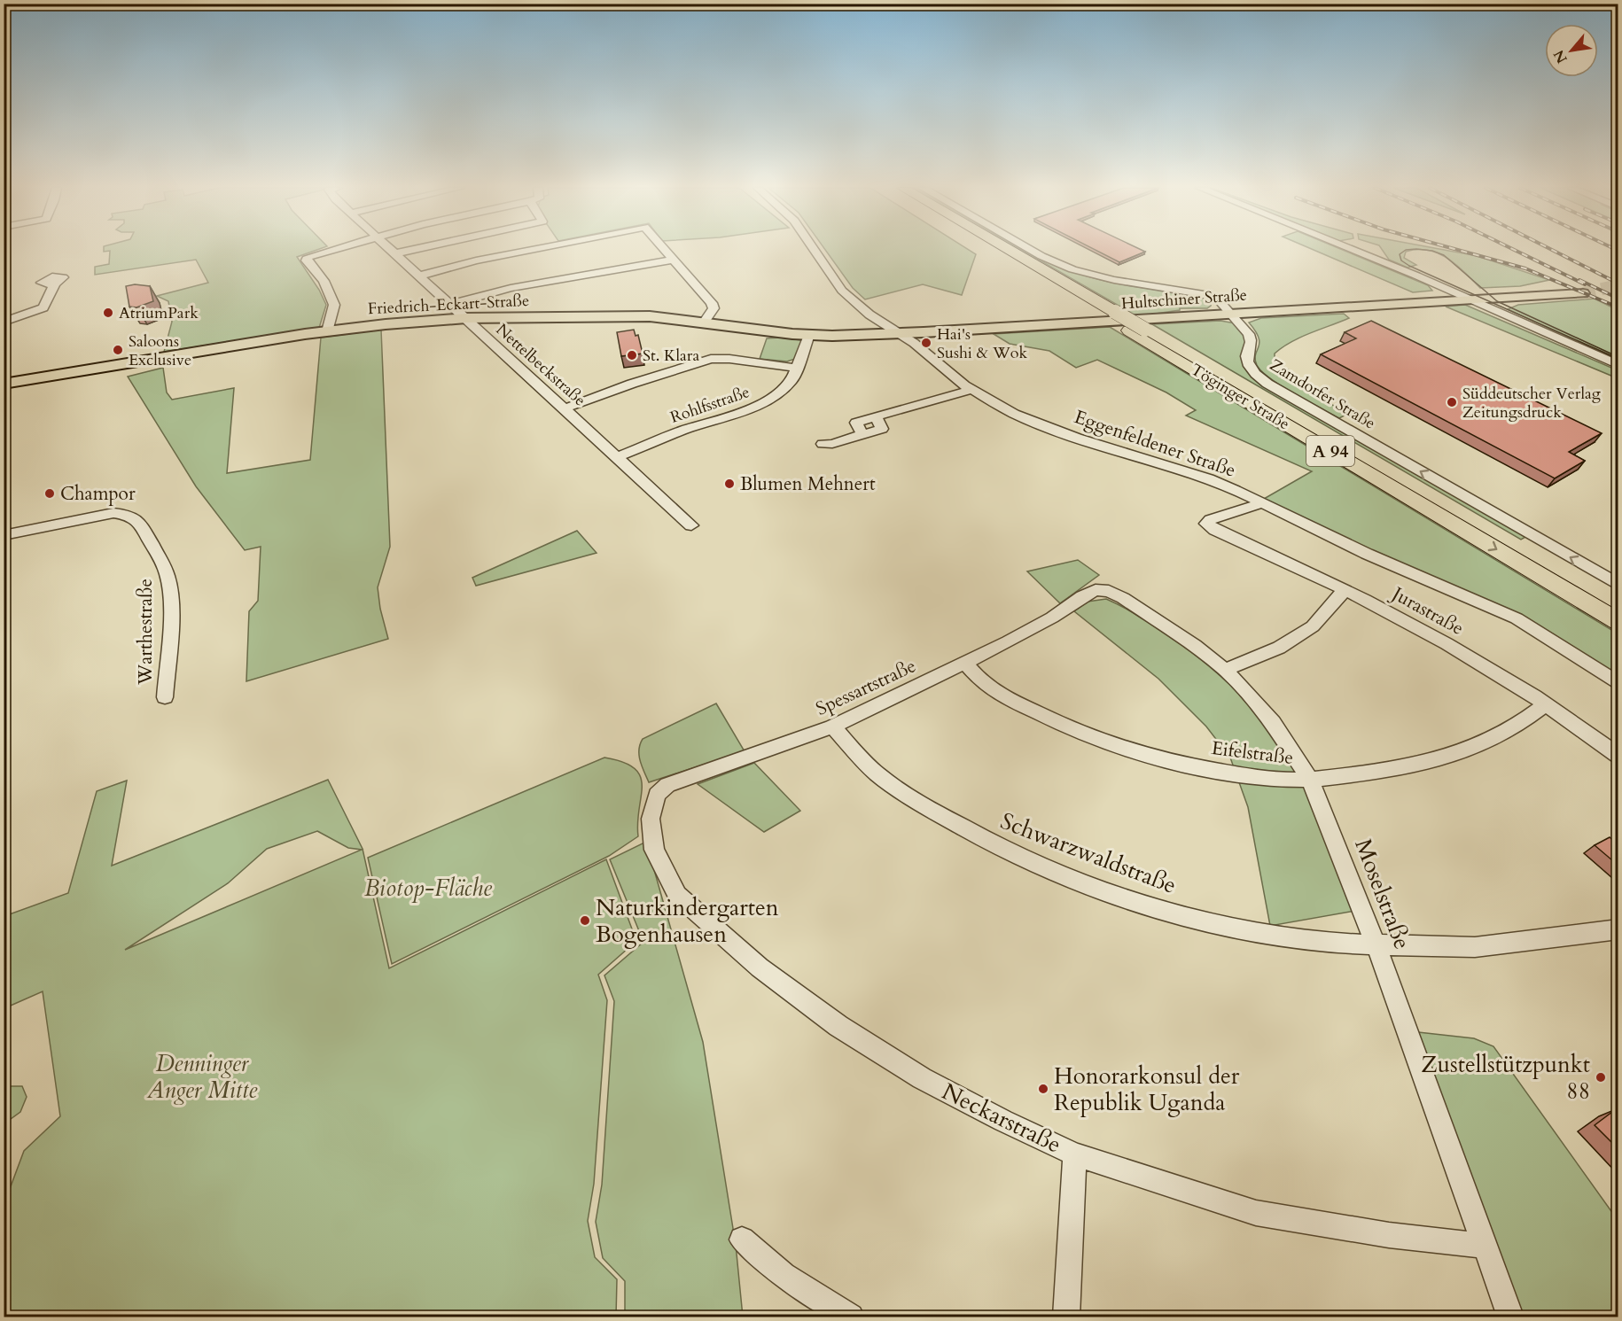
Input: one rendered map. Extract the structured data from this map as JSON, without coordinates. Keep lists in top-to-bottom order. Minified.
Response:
{"streets":{"highway":["Töginger Straße","A 94"],"main road":["Hultschiner Straße","Friedrich-Eckart-Straße"],"street":["Nettelbeckstraße","Zamdorfer Straße","Rohlfsstraße","Eggenfeldener Straße","Jurastraße","Warthestraße","Spessartstraße","Eifelstraße","Schwarzwaldstraße","Moselstraße","Neckarstraße"]},"crossings":[["Hultschiner Straße","Friedrich-Eckart-Straße"],["Hultschiner Straße","Zamdorfer Straße"],["Hultschiner Straße","Eggenfeldener Straße"],["Friedrich-Eckart-Straße","Nettelbeckstraße"],["Friedrich-Eckart-Straße","Rohlfsstraße"],["Friedrich-Eckart-Straße","Eggenfeldener Straße"],["Nettelbeckstraße","Rohlfsstraße"],["Eggenfeldener Straße","Jurastraße"],["Jurastraße","Eifelstraße"],["Spessartstraße","Eifelstraße"],["Spessartstraße","Schwarzwaldstraße"],["Spessartstraße","Moselstraße"],["Spessartstraße","Neckarstraße"],["Eifelstraße","Moselstraße"],["Schwarzwaldstraße","Moselstraße"],["Moselstraße","Neckarstraße"]],"one_way":["Zamdorfer Straße"],"parks":["Biotop-Fläche","Denninger Anger Mitte"],"places":["AtriumPark","Hai's Sushi & Wok","Saloons Exclusive","St. Klara","Süddeutscher Verlag Zeitungsdruck","Blumen Mehnert","Champor","Naturkindergarten Bogenhausen","Zustellstützpunkt 88","Honorarkonsul der Republik Uganda"],"north":"bottom left"}
